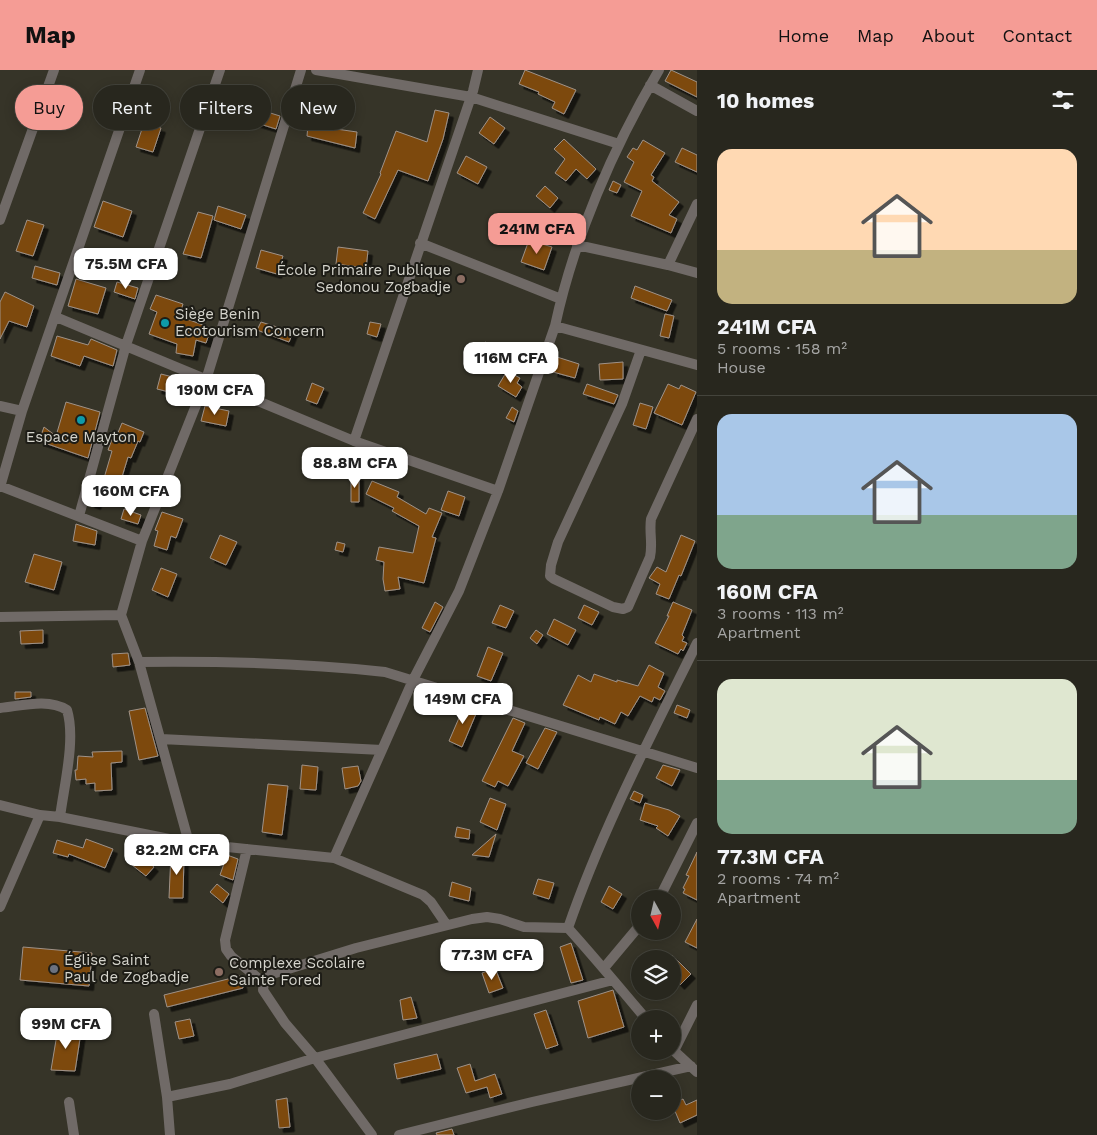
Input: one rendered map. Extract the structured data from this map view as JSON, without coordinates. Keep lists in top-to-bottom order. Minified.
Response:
{"places":["École Primaire Publique Sedonou Zogbadje","Siège Benin Ecotourism Concern","Espace Mayton","Église Saint Paul de Zogbadje","Complexe Scolaire Sainte Fored"],"north":"bottom","page":{"header":"Map","nav":["Home","Map","About","Contact"],"heading":"10 homes","chip":["Buy","Rent","Filters","New"],"list":[{"name":"241M CFA","note":"5 rooms · 158 m² · House"},{"name":"160M CFA","note":"3 rooms · 113 m² · Apartment"},{"name":"77.3M CFA","note":"2 rooms · 74 m² · Apartment"}],"price":["241M CFA","75.5M CFA","116M CFA","190M CFA","88.8M CFA","160M CFA","149M CFA","82.2M CFA","77.3M CFA","99M CFA"],"map_buttons":["+","−"]}}
